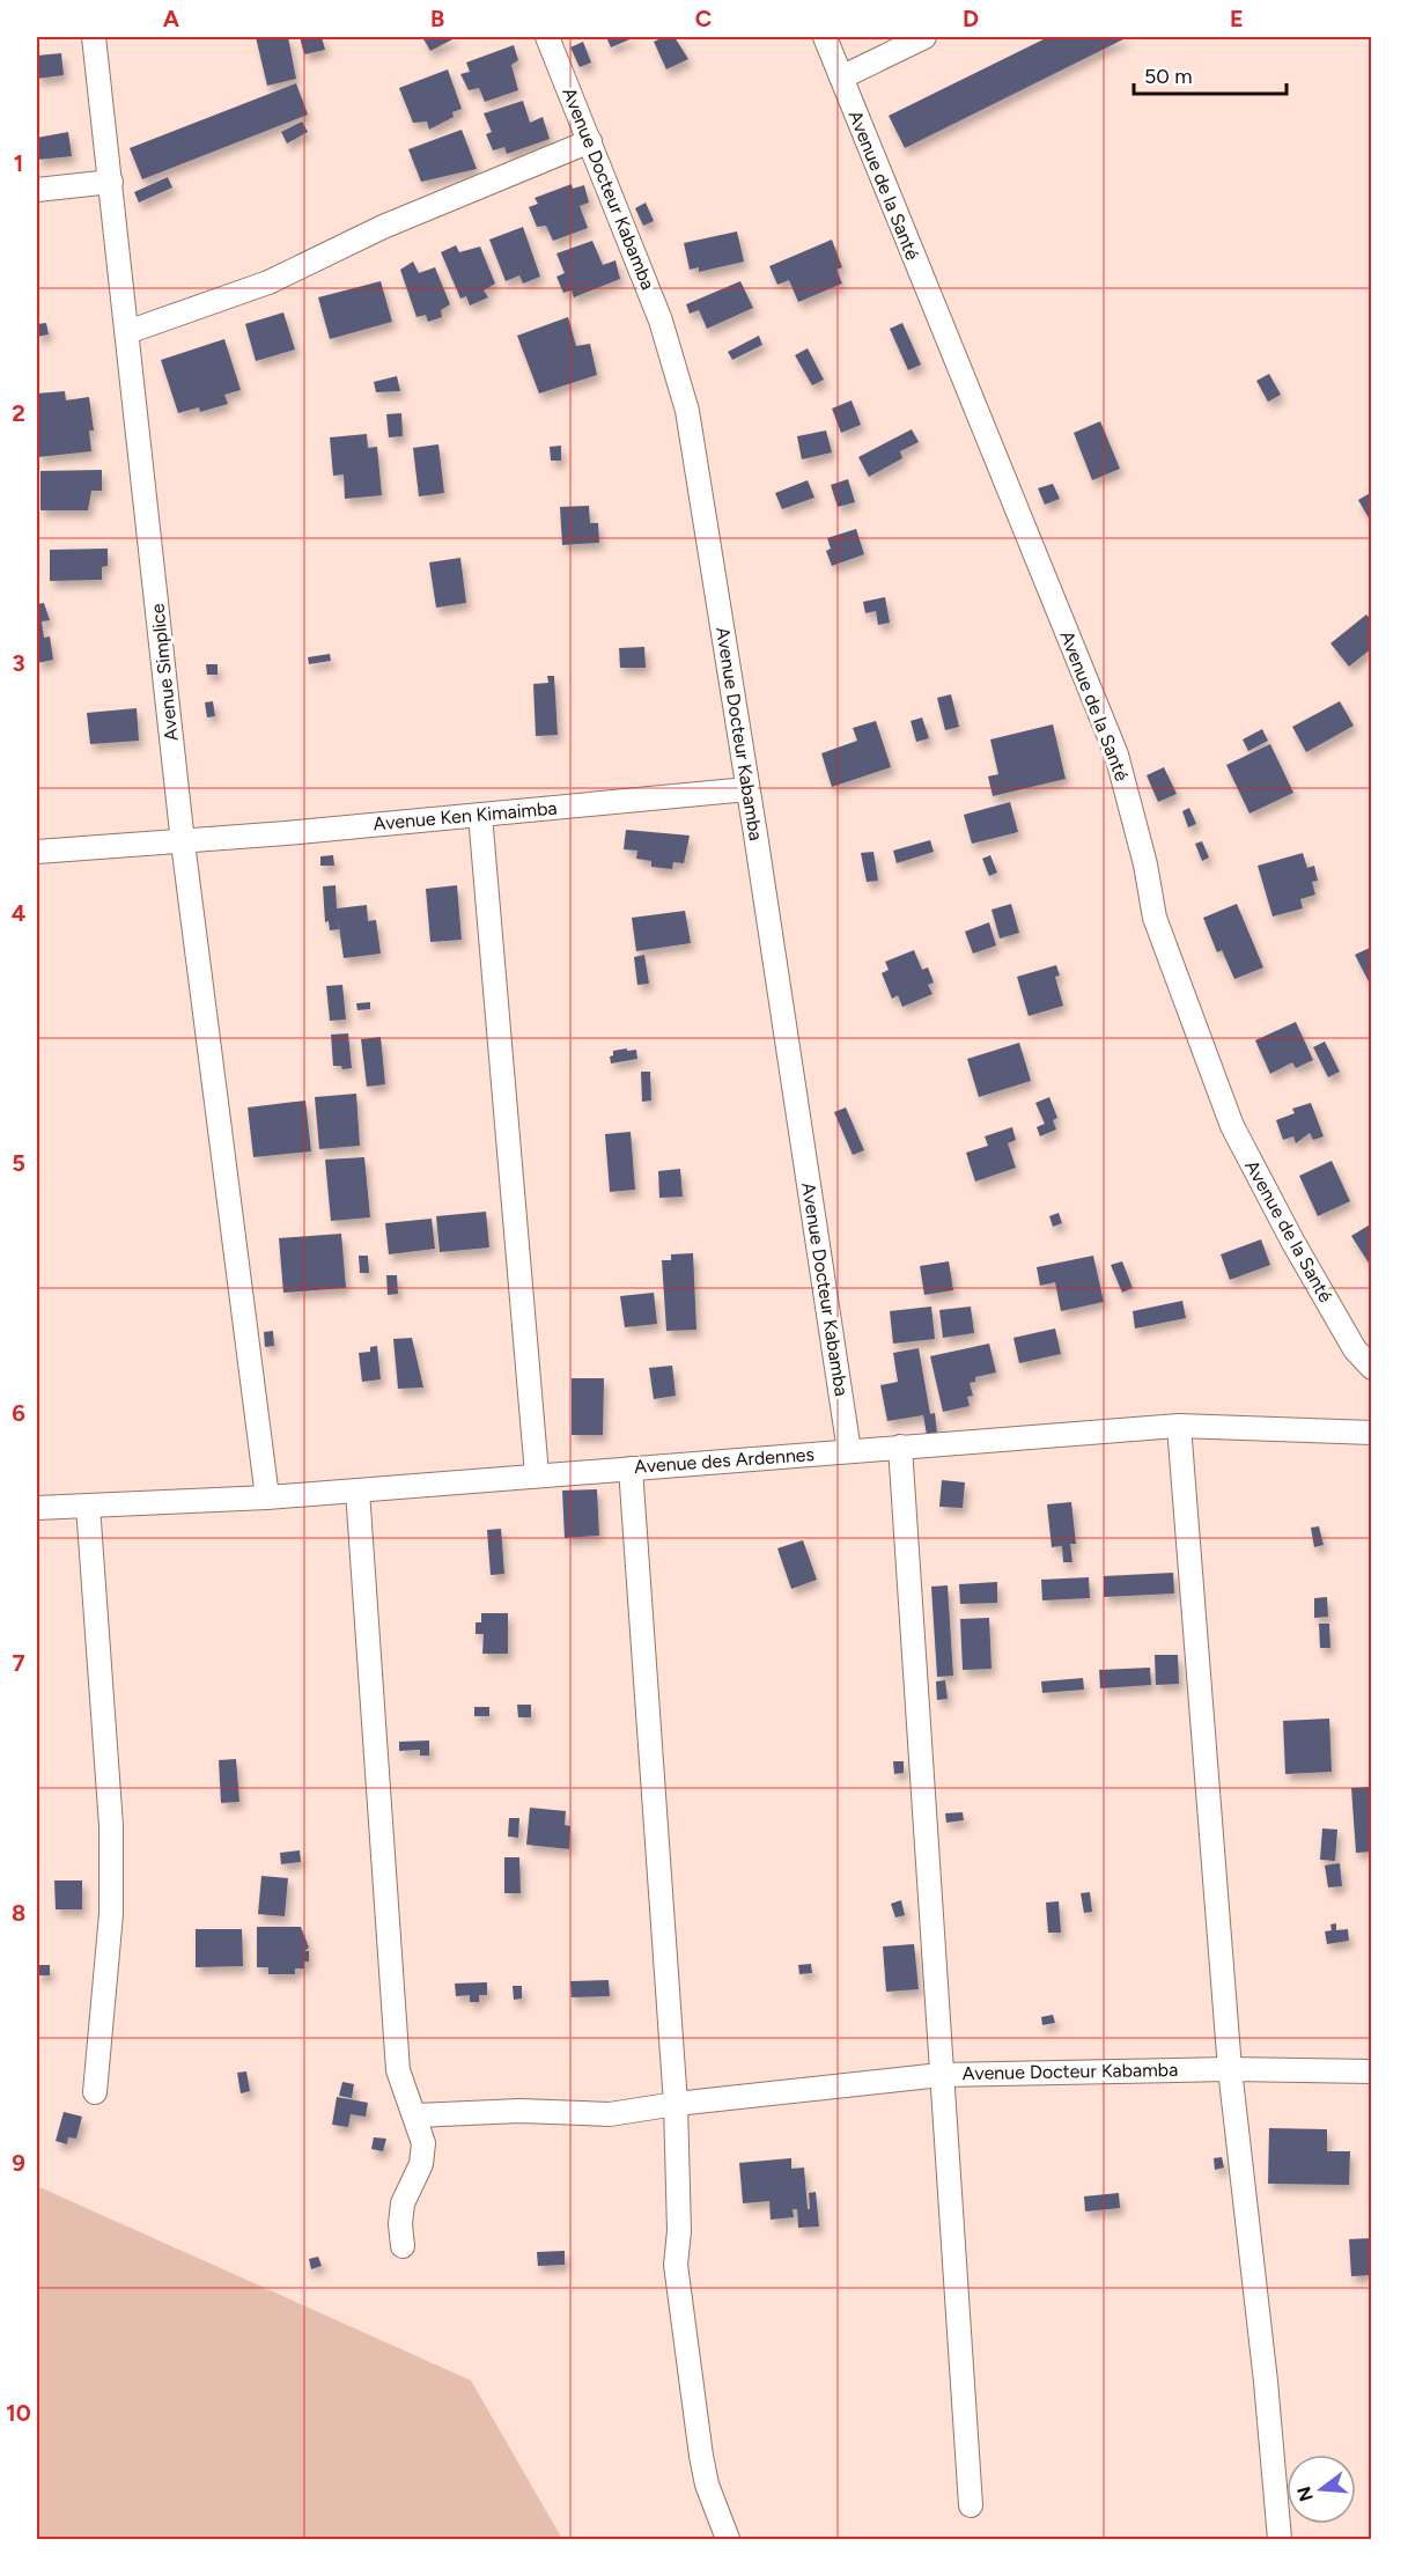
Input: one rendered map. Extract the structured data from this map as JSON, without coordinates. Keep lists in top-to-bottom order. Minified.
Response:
{"streets":{"street":["Avenue de la Santé","Avenue Docteur Kabamba","Avenue Simplice","Avenue Ken Kimaimba","Avenue des Ardennes"]},"crossings":[["Avenue Docteur Kabamba","Avenue Ken Kimaimba"],["Avenue Docteur Kabamba","Avenue des Ardennes"],["Avenue Simplice","Avenue Ken Kimaimba"],["Avenue Simplice","Avenue des Ardennes"]],"scale_bar":"50 m","north":"left","grid":{"columns":["A","B","C","D","E"],"rows":["1","2","3","4","5","6","7","8","9","10"]}}
